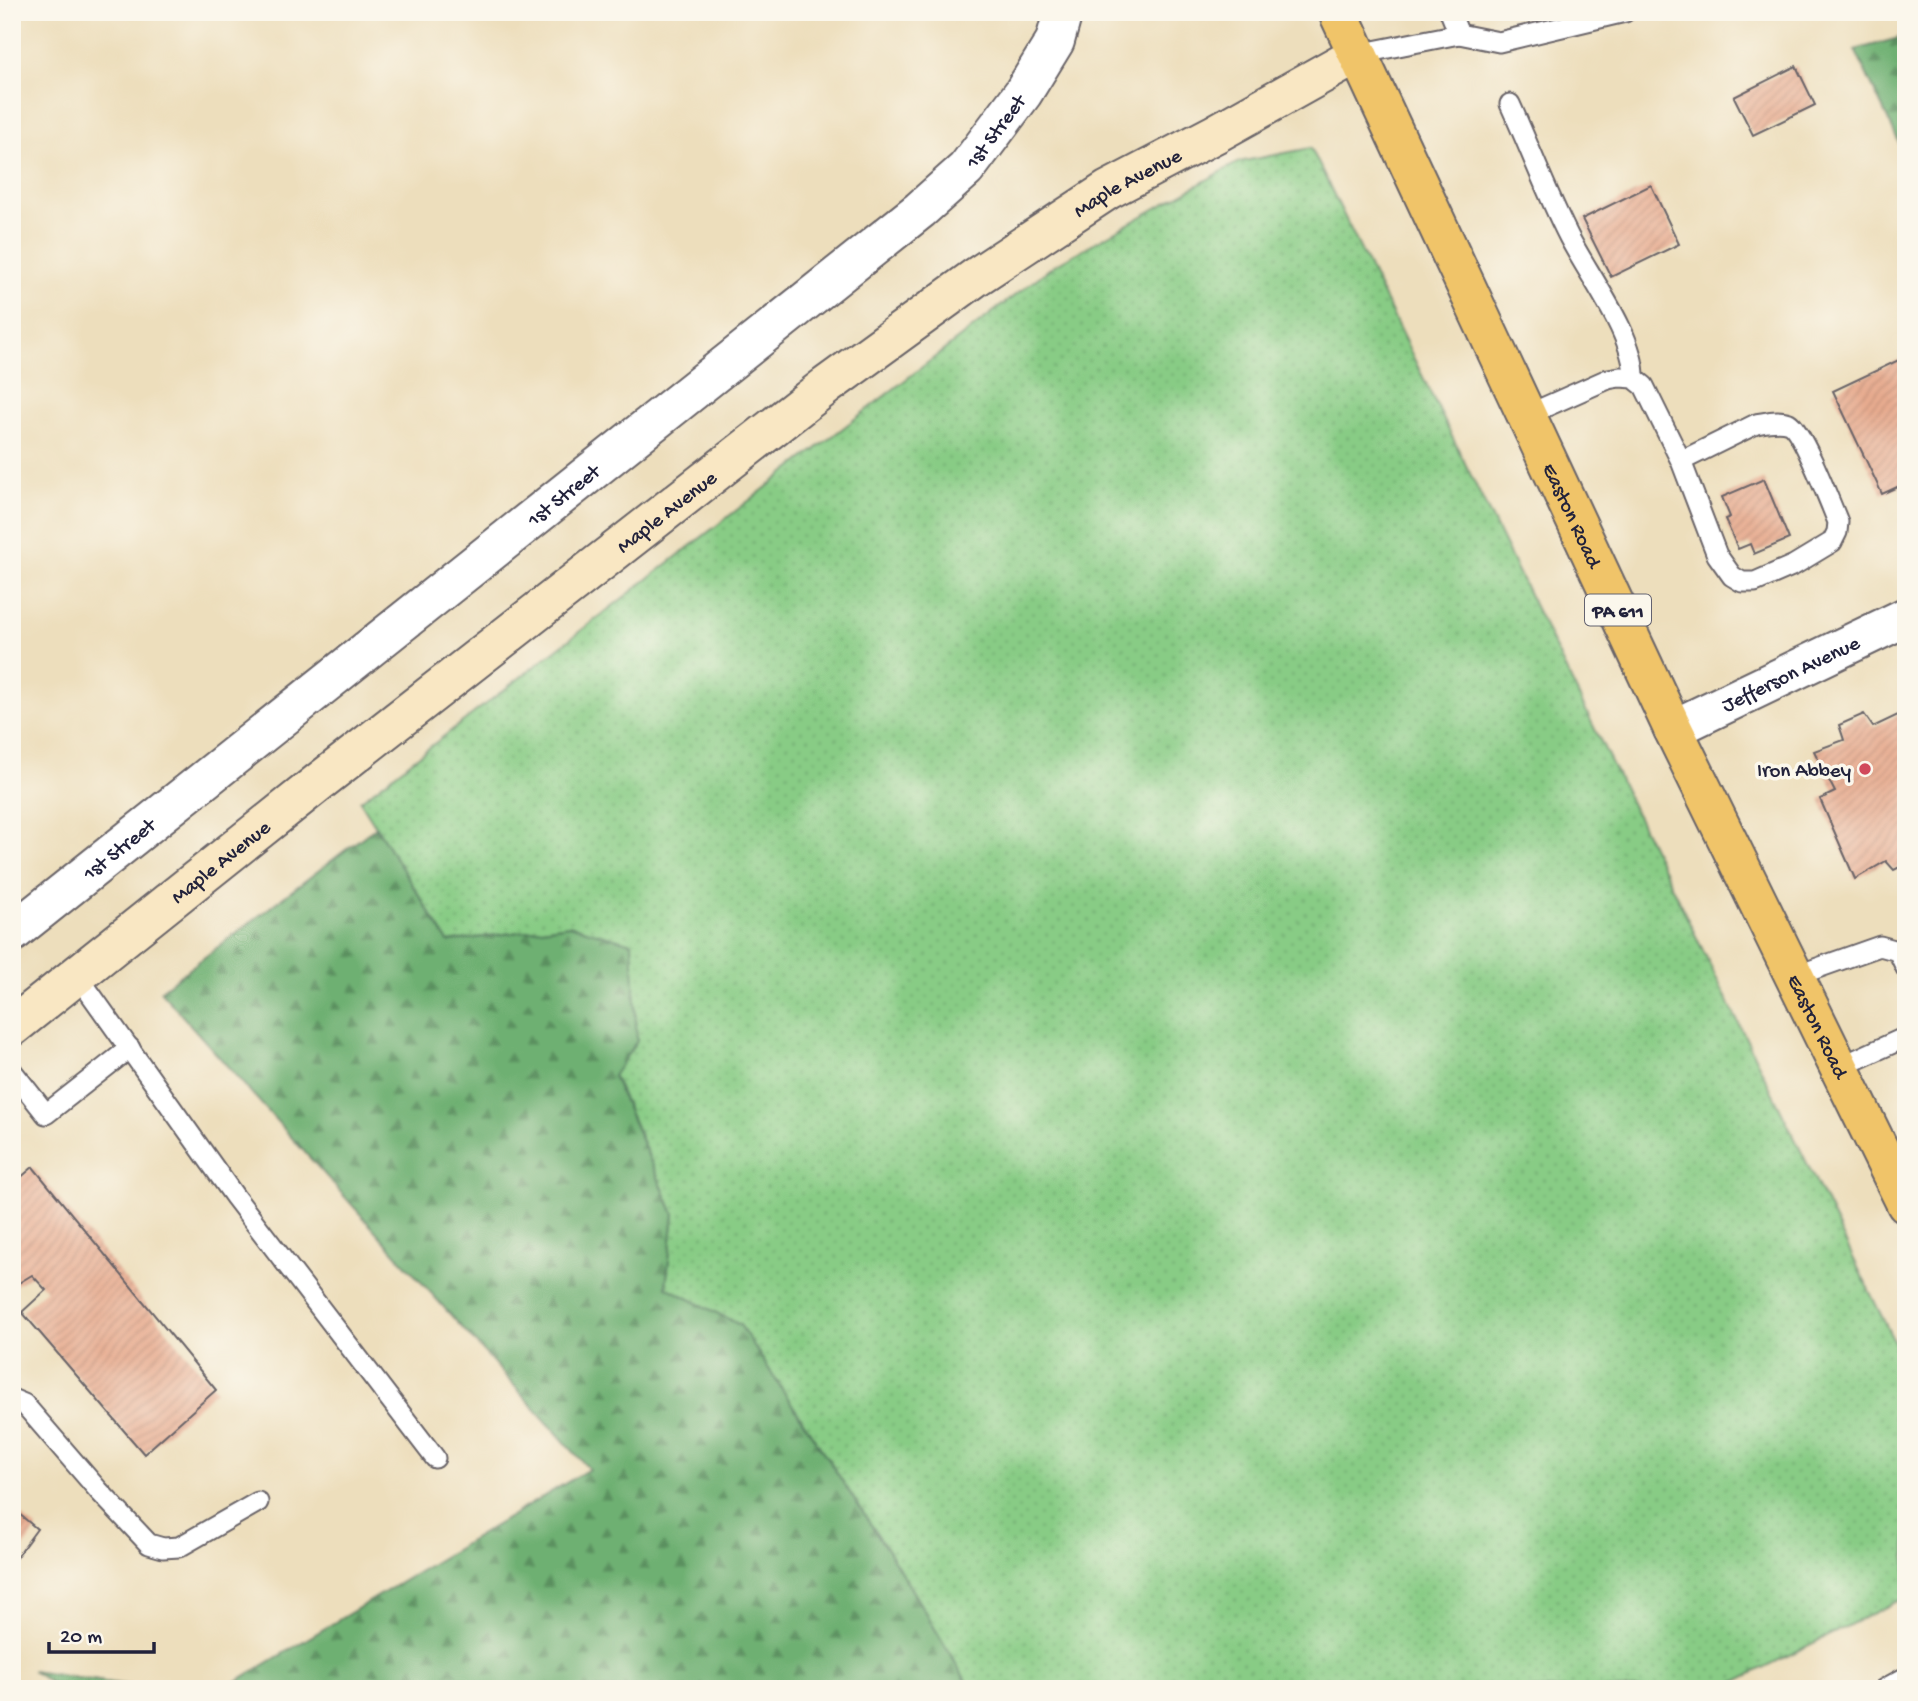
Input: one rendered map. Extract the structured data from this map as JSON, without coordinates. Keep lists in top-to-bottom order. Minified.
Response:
{"streets":{"highway":["Easton Road","PA 611"],"street":["1st Street","Maple Avenue","Jefferson Avenue"]},"crossings":[["Maple Avenue","Easton Road"],["Easton Road","Jefferson Avenue"]],"places":["Iron Abbey"],"scale_bar":"20 m"}
